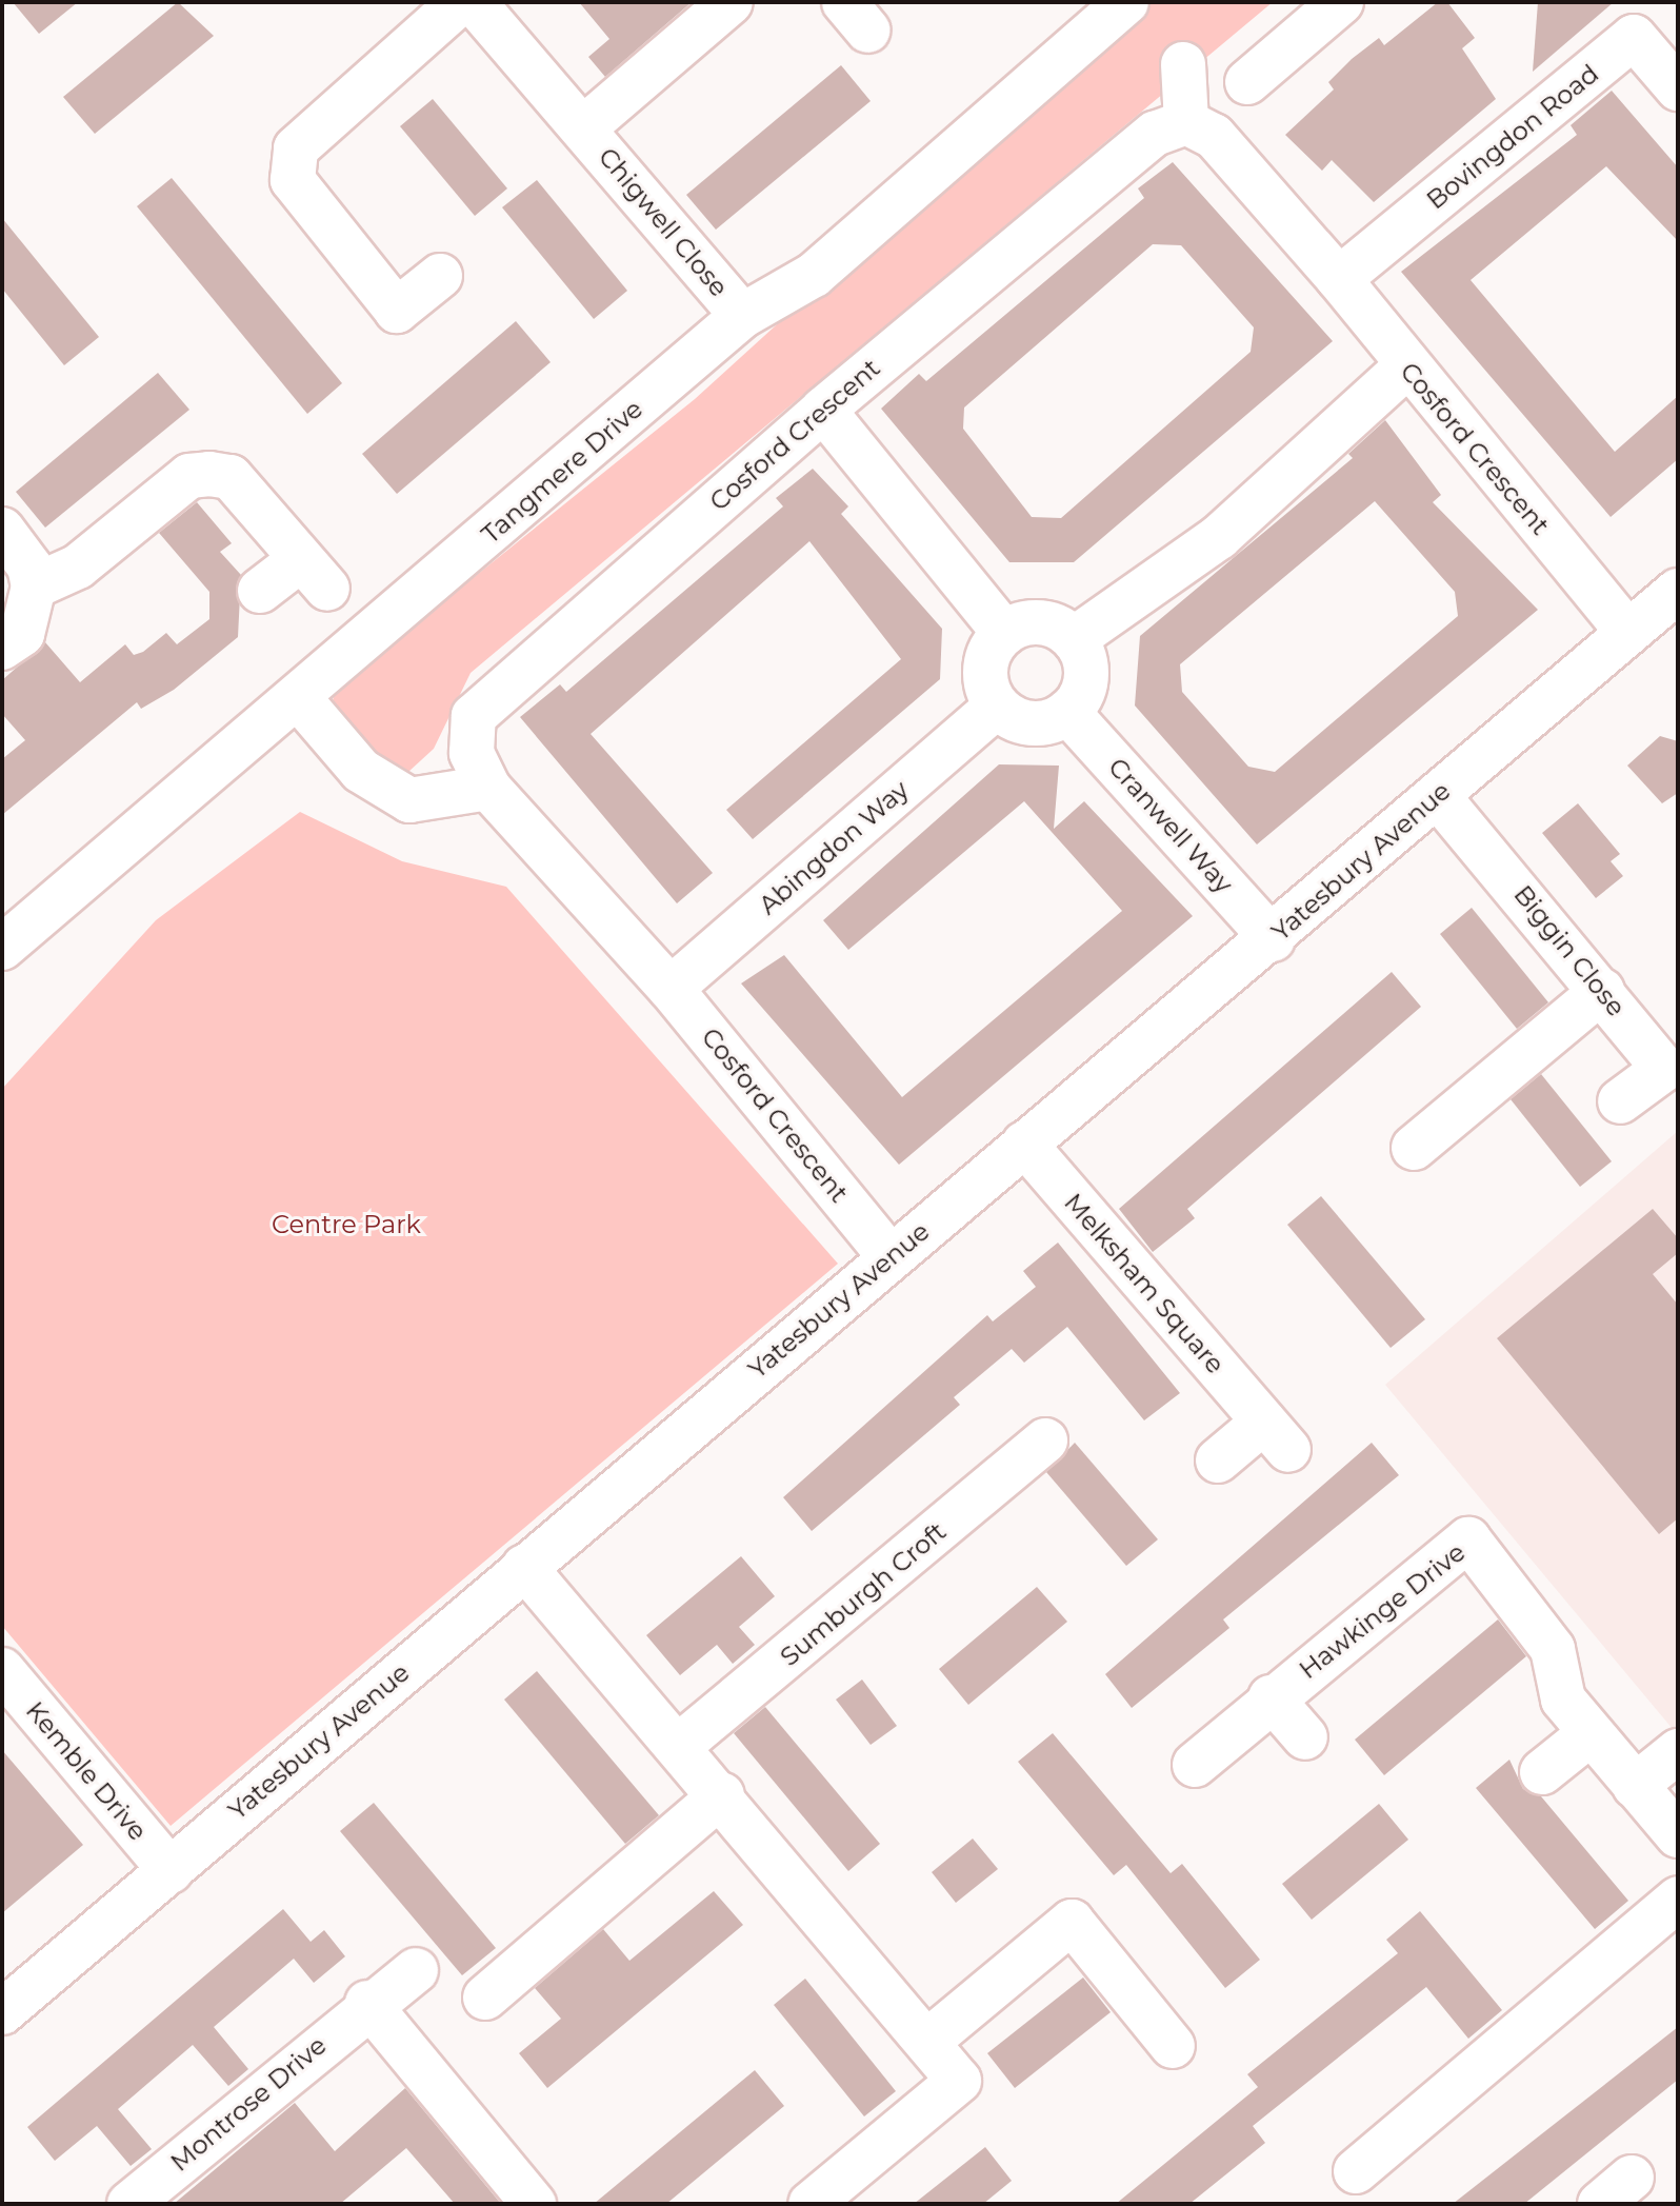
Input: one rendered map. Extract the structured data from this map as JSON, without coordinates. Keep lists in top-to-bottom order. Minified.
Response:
{"streets":{"street":["Bovingdon Road","Chigwell Close","Cosford Crescent","Tangmere Drive","Cranwell Way","Abingdon Way","Yatesbury Avenue","Biggin Close","Melksham Square","Sumburgh Croft","Hawkinge Drive","Kemble Drive","Montrose Drive"]},"crossings":[["Bovingdon Road","Cosford Crescent"],["Chigwell Close","Tangmere Drive"],["Cosford Crescent","Abingdon Way"],["Cosford Crescent","Yatesbury Avenue"],["Cranwell Way","Abingdon Way"],["Cranwell Way","Yatesbury Avenue"],["Yatesbury Avenue","Biggin Close"],["Yatesbury Avenue","Melksham Square"],["Yatesbury Avenue","Kemble Drive"]],"parks":["Centre Park"]}
